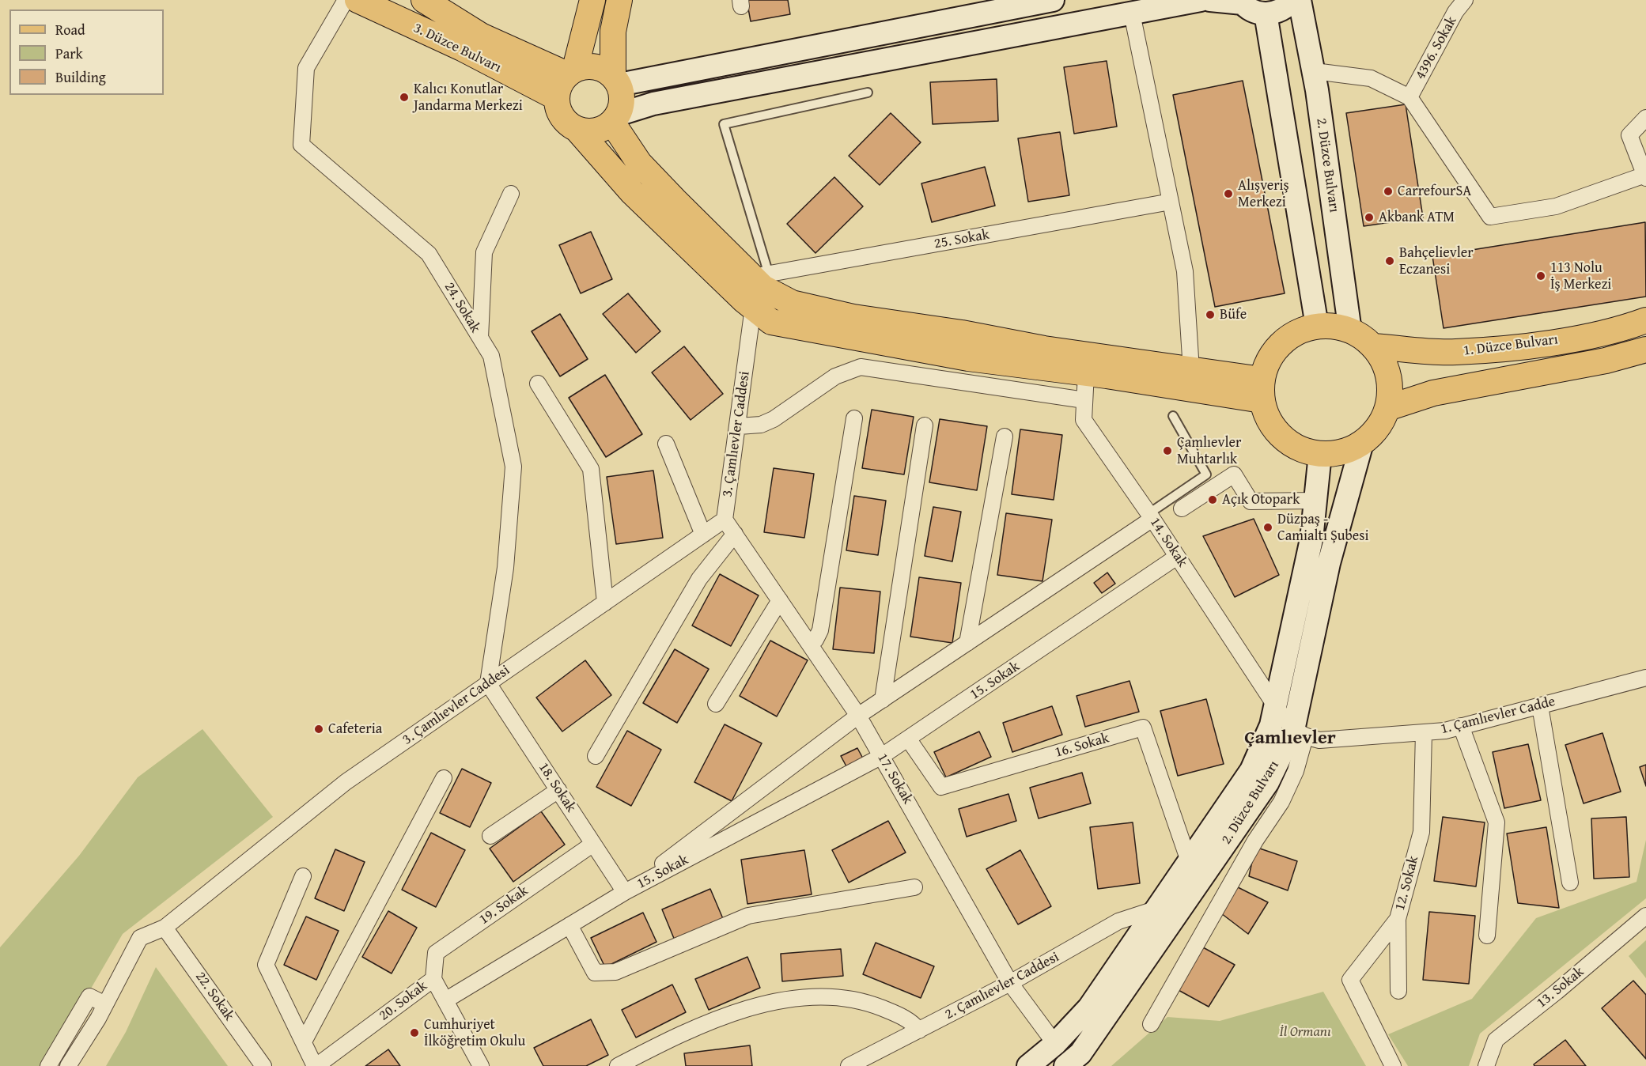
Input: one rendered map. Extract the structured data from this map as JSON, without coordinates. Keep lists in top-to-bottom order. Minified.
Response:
{"streets":{"main road":["3. Düzce Bulvarı","2. Düzce Bulvarı","1. Düzce Bulvarı"],"street":["4396. Sokak","25. Sokak","24. Sokak","3. Çamlıevler Caddesi","14. Sokak","15. Sokak","1. Çamlıevler Cadde","16. Sokak","17. Sokak","18. Sokak","12. Sokak","19. Sokak","2. Çamlıevler Caddesi","13. Sokak","22. Sokak","20. Sokak"]},"crossings":[["2. Düzce Bulvarı","1. Düzce Bulvarı"],["2. Düzce Bulvarı","14. Sokak"],["2. Düzce Bulvarı","1. Çamlıevler Cadde"],["2. Düzce Bulvarı","16. Sokak"],["2. Düzce Bulvarı","17. Sokak"],["2. Düzce Bulvarı","2. Çamlıevler Caddesi"],["24. Sokak","3. Çamlıevler Caddesi"],["24. Sokak","18. Sokak"],["3. Çamlıevler Caddesi","17. Sokak"],["3. Çamlıevler Caddesi","18. Sokak"],["3. Çamlıevler Caddesi","22. Sokak"],["14. Sokak","15. Sokak"],["14. Sokak","1. Çamlıevler Cadde"],["15. Sokak","16. Sokak"],["15. Sokak","17. Sokak"],["15. Sokak","18. Sokak"],["1. Çamlıevler Cadde","12. Sokak"],["17. Sokak","2. Çamlıevler Caddesi"],["18. Sokak","19. Sokak"],["19. Sokak","20. Sokak"]],"districts":["Çamlıevler"],"parks":["İl Ormanı"],"places":["Kalıcı Konutlar Jandarma Merkezi","CarrefourSA","Alışveriş Merkezi","Akbank ATM","Bahçelievler Eczanesi","113 Nolu İş Merkezi","Büfe","Çamlıevler Muhtarlık","Açık Otopark","Düzpaş - Camialtı Şubesi","Cafeteria","Cumhuriyet İlköğretim Okulu"],"legend":["Road","Park","Building"]}
